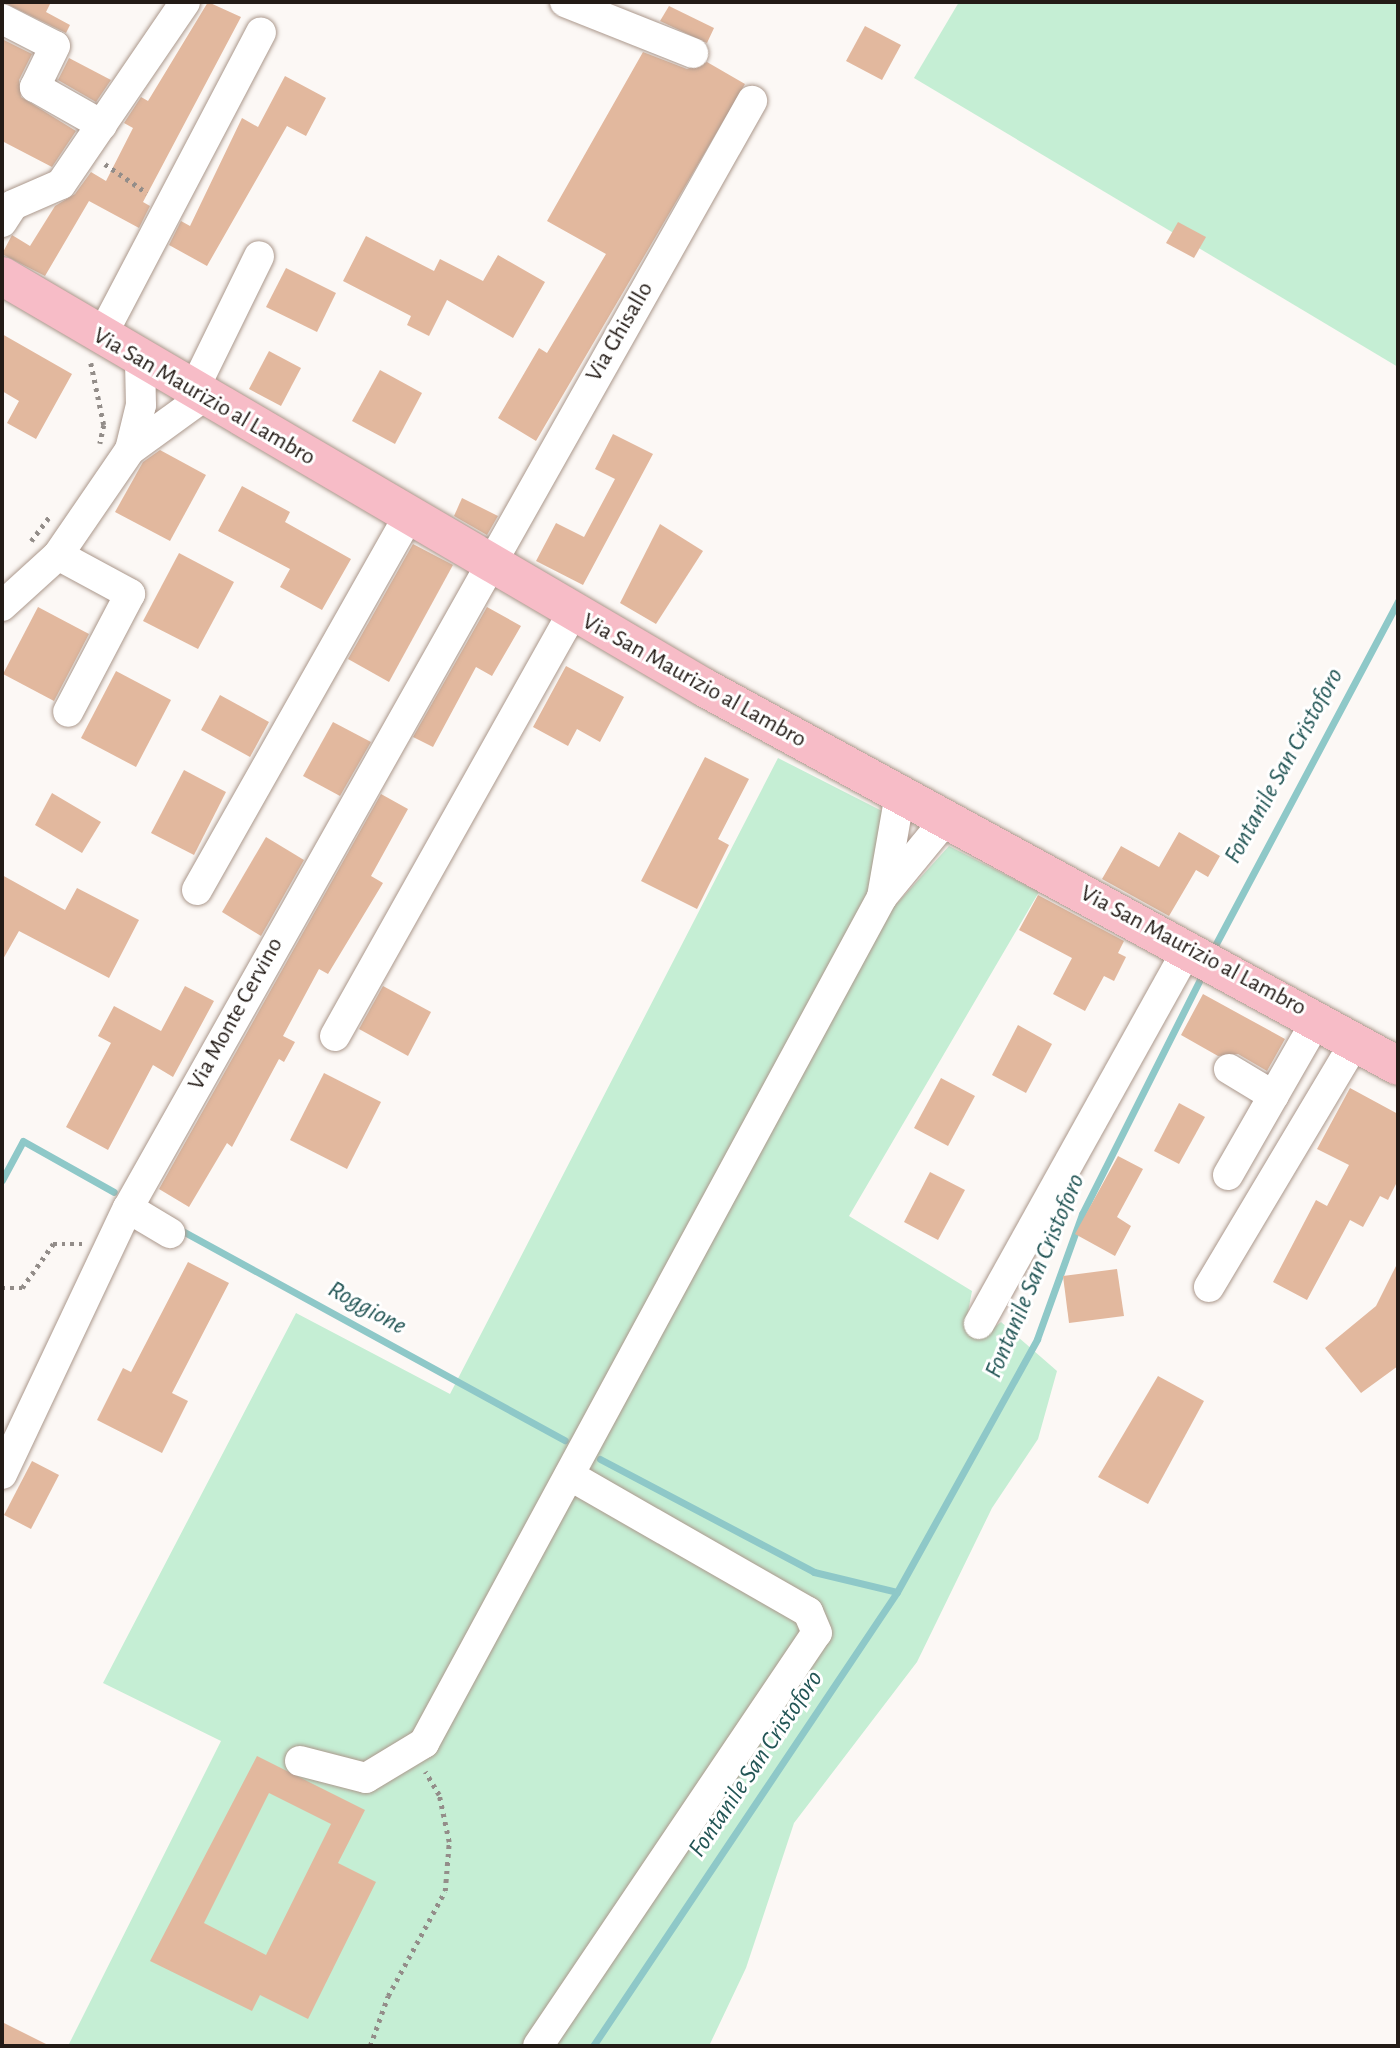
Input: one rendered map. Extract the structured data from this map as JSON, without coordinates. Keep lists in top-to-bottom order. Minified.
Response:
{"streets":{"main road":["Via San Maurizio al Lambro"],"street":["Via Ghisallo","Via Monte Cervino"]},"crossings":[["Via Ghisallo","Via San Maurizio al Lambro"],["Via Ghisallo","Via Monte Cervino"],["Via San Maurizio al Lambro","Via Monte Cervino"]],"water":["Fontanile San Cristoforo","Roggione"]}
